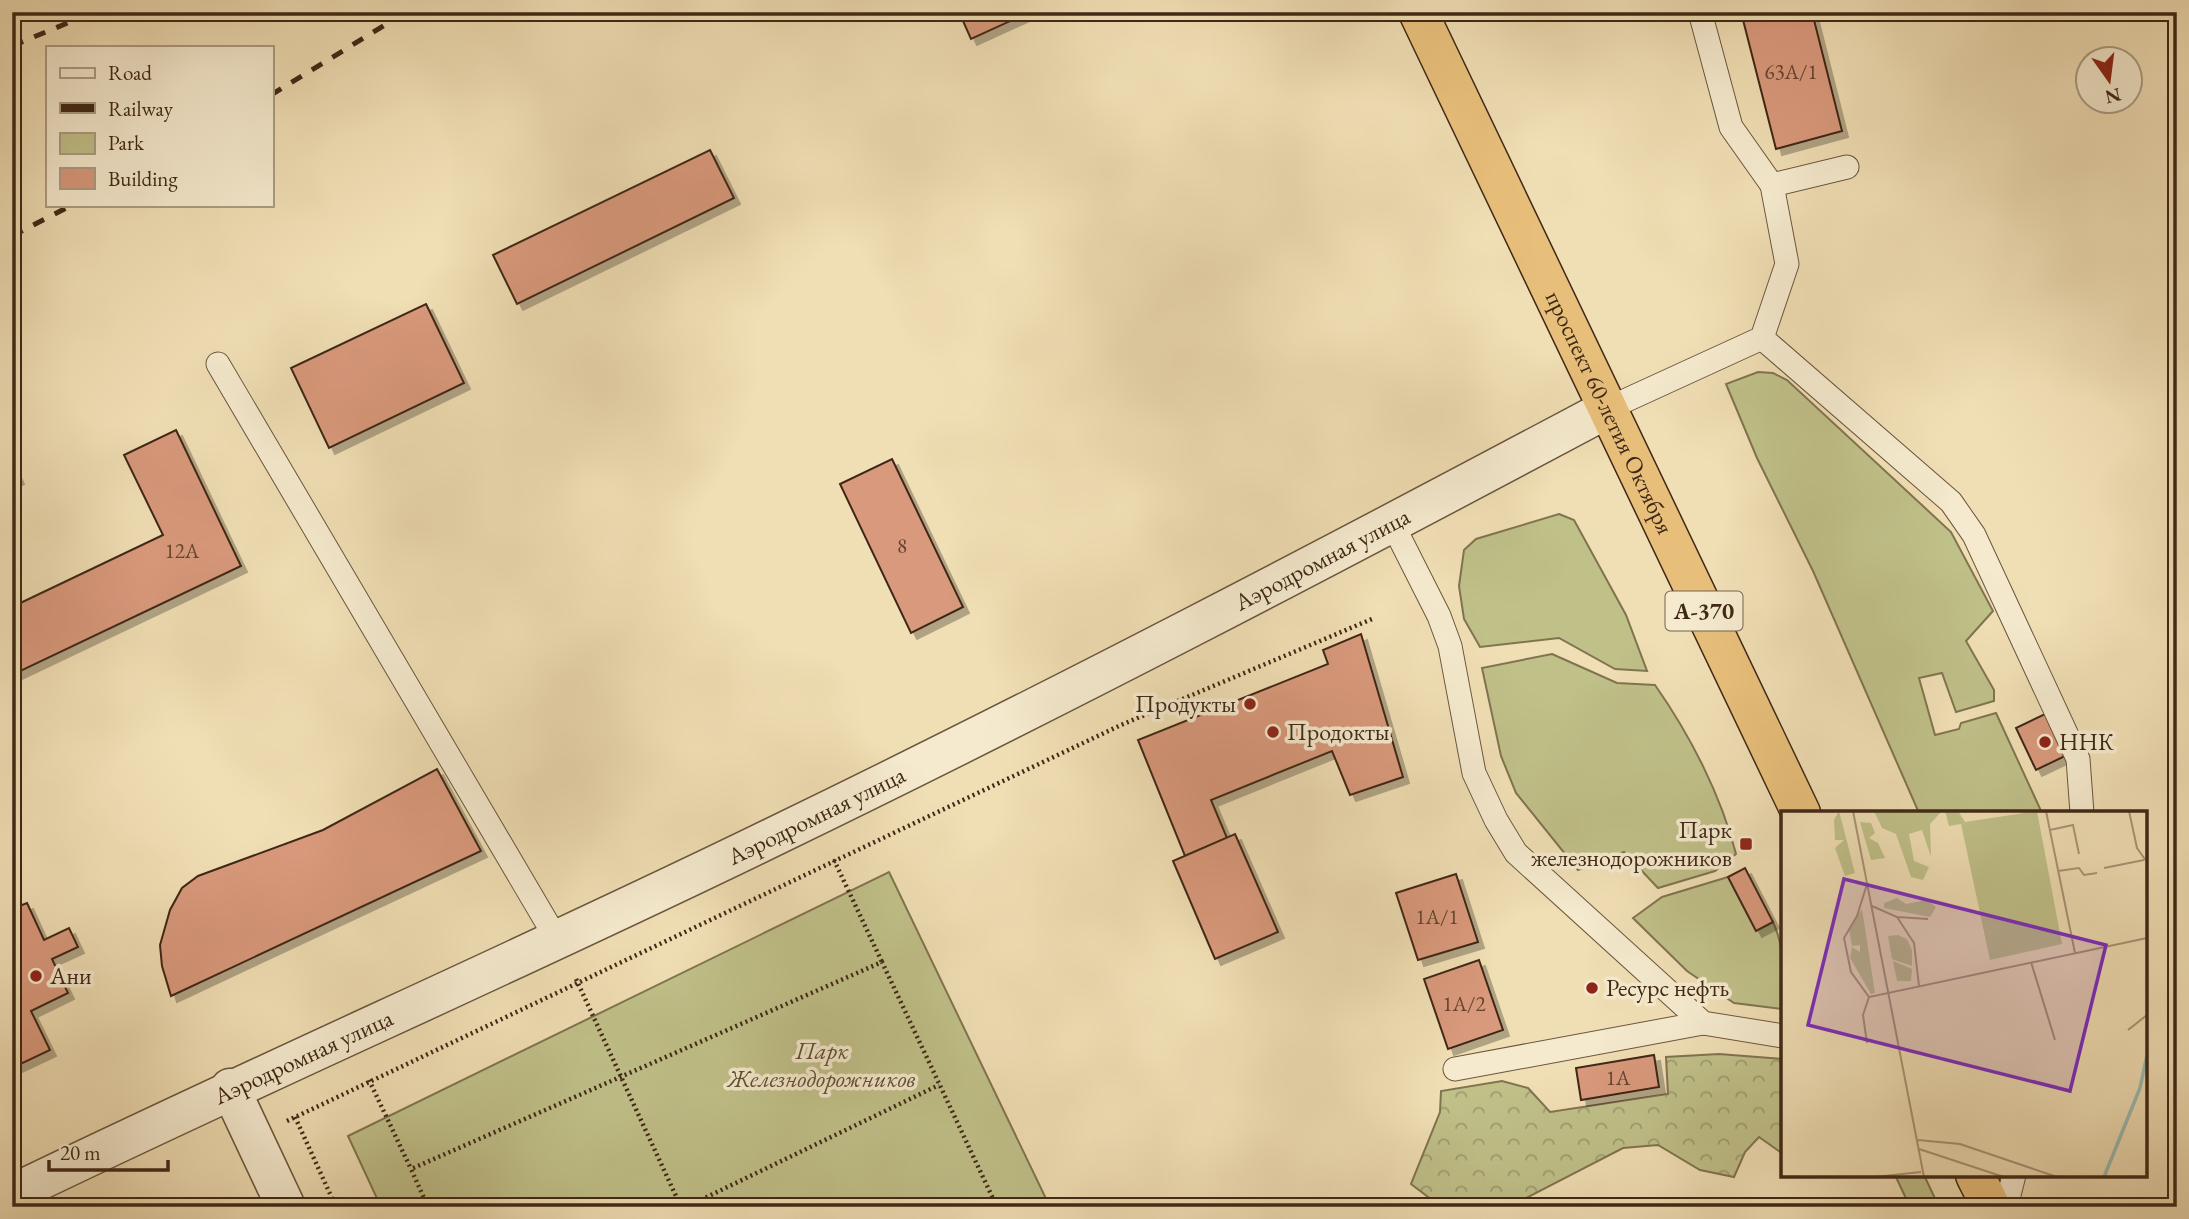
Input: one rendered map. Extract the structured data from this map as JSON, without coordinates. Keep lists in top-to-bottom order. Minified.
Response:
{"streets":{"highway":["проспект 60-летия Октября","А-370"],"street":["Аэродромная улица"]},"crossings":[["проспект 60-летия Октября","Аэродромная улица"]],"parks":["Парк Железнодорожников"],"places":{"other":["Продукты","Продокты","ННК","Ани","Ресурс нефть"],"transit":["Парк железнодорожников"]},"house_numbers":["63А/1","8","12А","1А/1","1А/2","1А"],"legend":["Road","Railway","Park","Building"],"scale_bar":"20 m","north":"bottom"}
